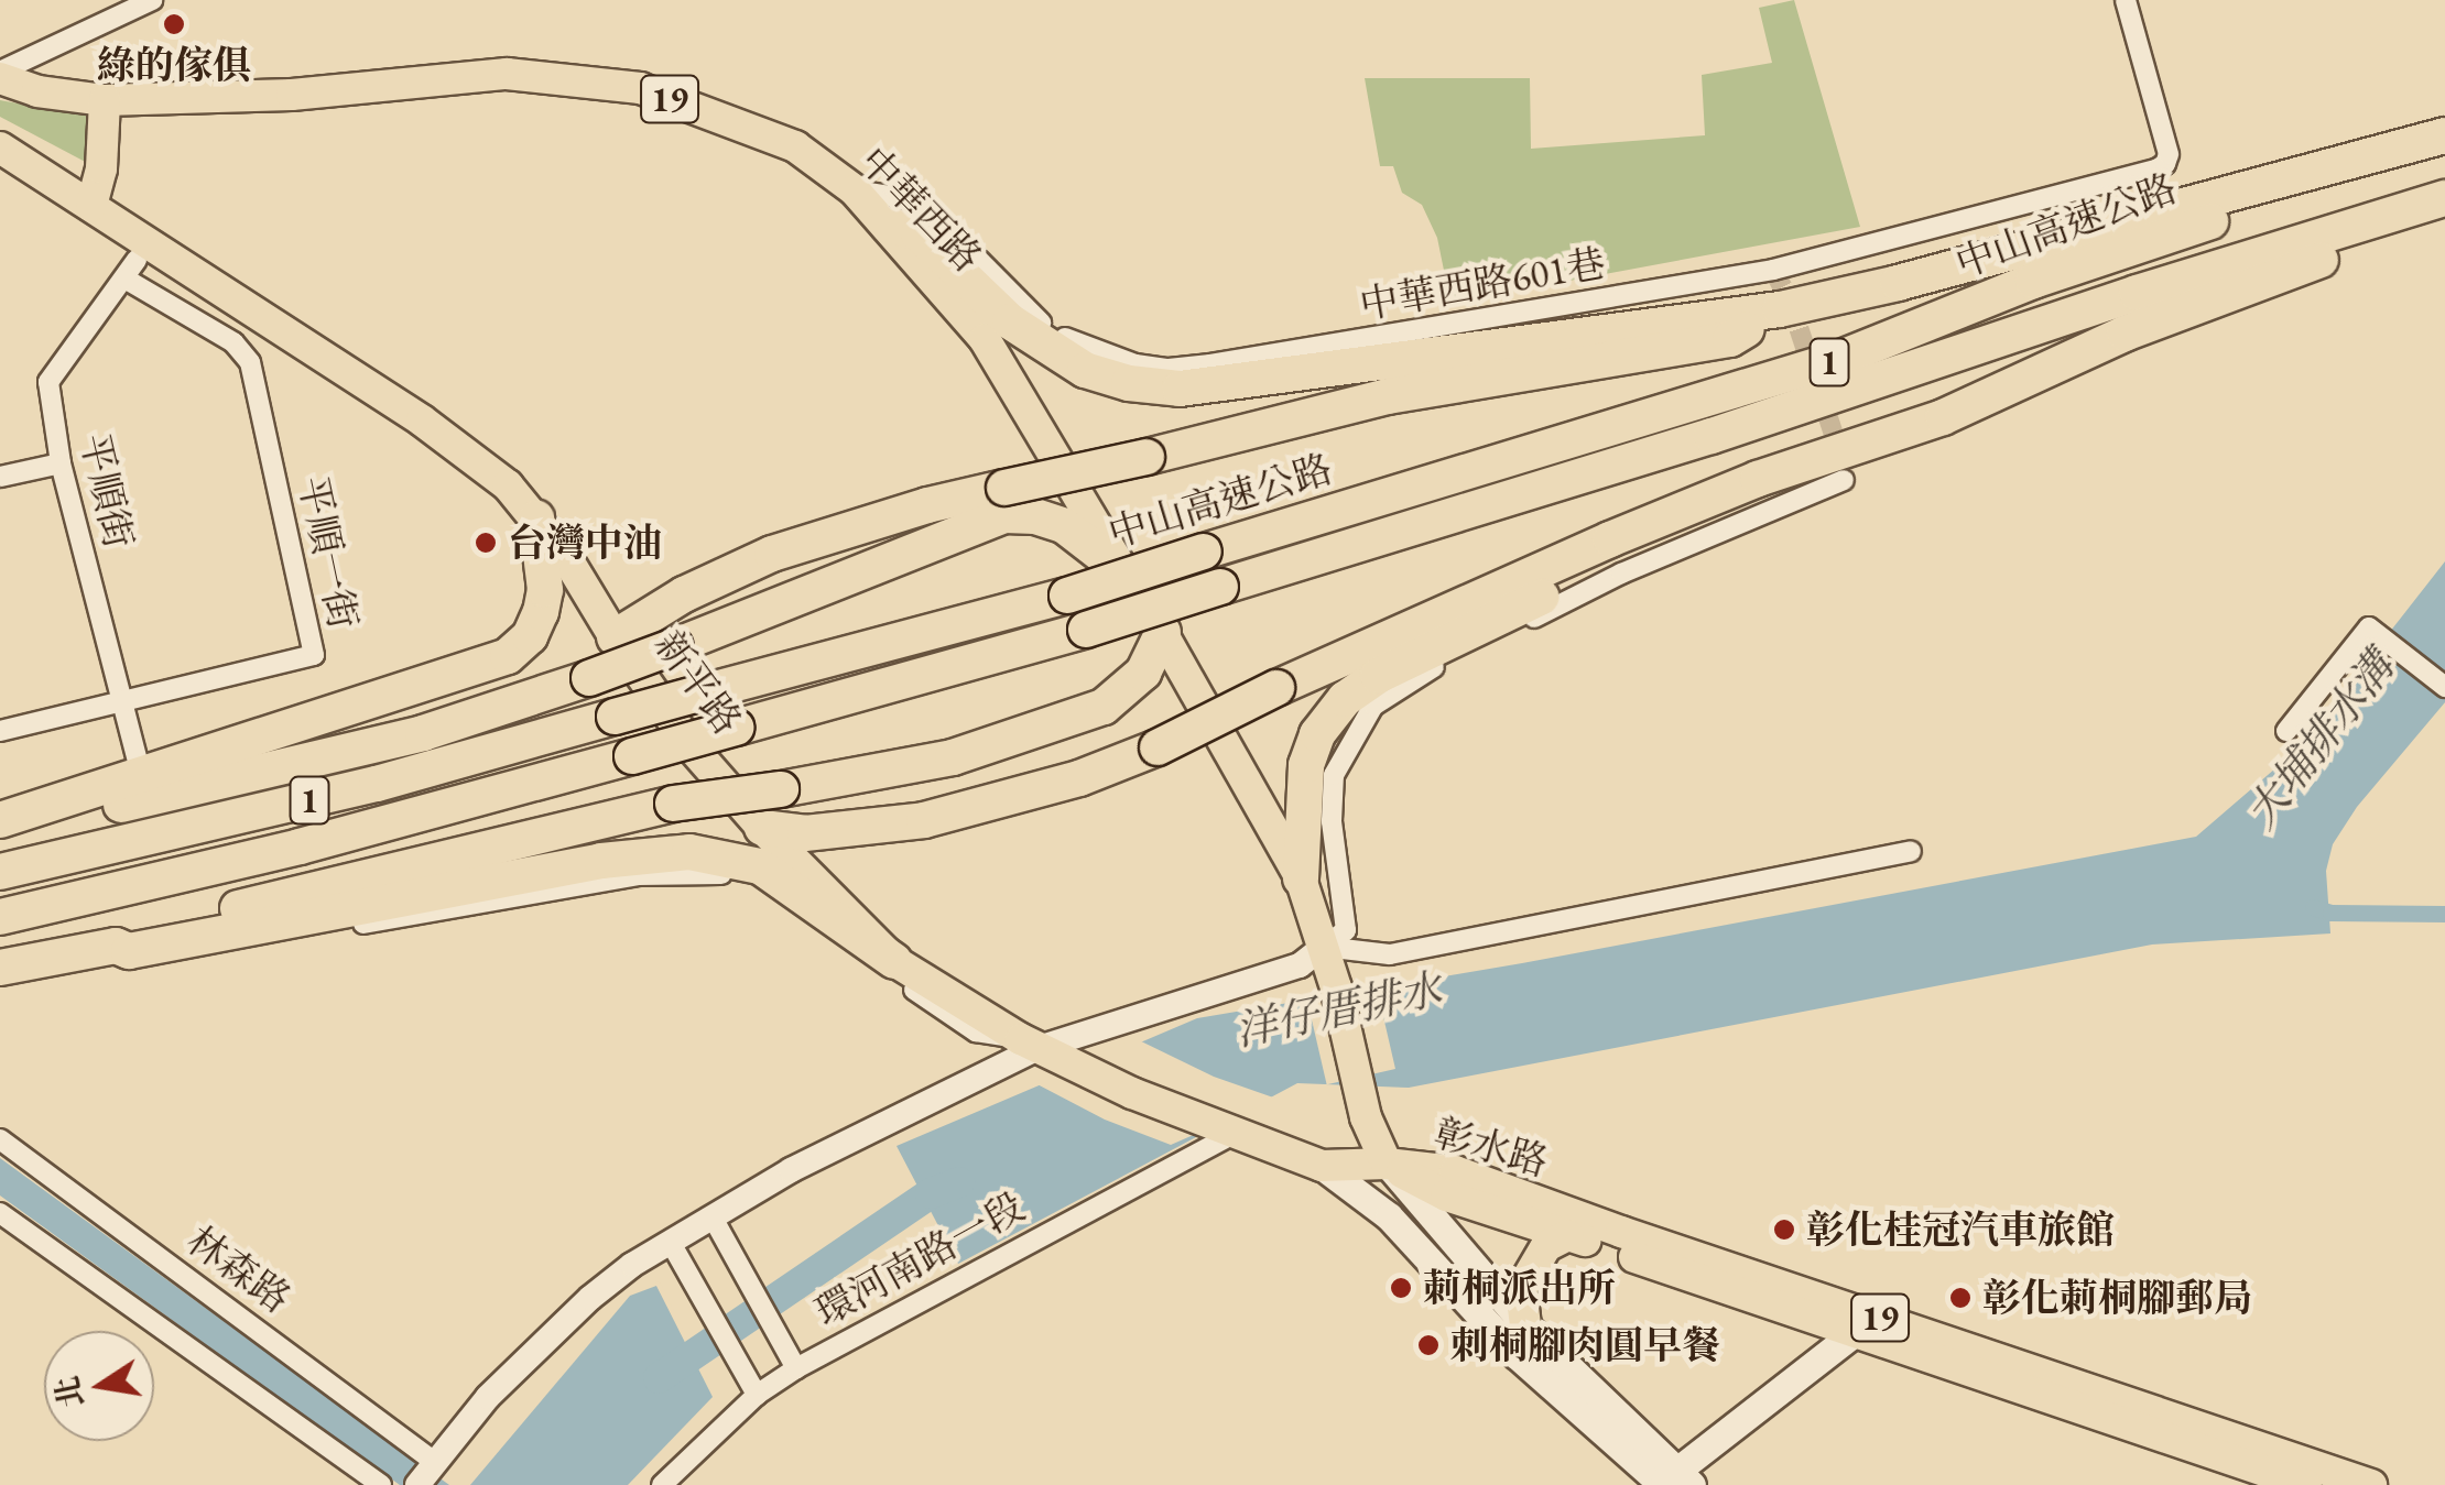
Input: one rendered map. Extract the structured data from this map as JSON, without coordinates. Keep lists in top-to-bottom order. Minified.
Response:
{"streets":{"highway":["中山高速公路","1"],"main road":["19","中華西路","新平路","彰水路"],"street":["中華西路601巷","平順街","平順一街","環河南路一段","林森路"]},"crossings":[["中華西路","中華西路601巷"],["中華西路","新平路"],["中華西路","彰水路"],["平順街","平順一街"],["新平路","彰水路"],["新平路","環河南路一段"]],"water":["大埔排水溝","洋仔厝排水"],"places":["綠的傢俱","台灣中油","彰化桂冠汽車旅館","莿桐派出所","彰化莿桐腳郵局","刺桐腳肉圓早餐"],"north":"left"}
